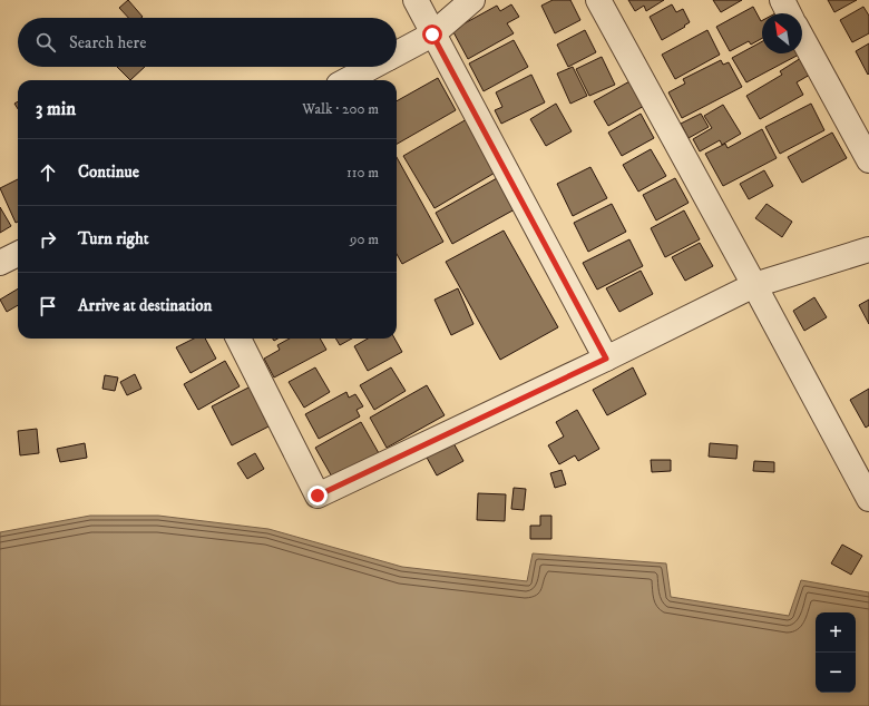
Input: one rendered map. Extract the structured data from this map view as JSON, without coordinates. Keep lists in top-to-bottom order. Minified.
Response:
{"north":"top left","page":{"search":"Search here","heading":["3 min","Walk · 200 m"],"list":[["Continue","110 m"],["Turn right","90 m"],"Arrive at destination"],"map_buttons":["+","−"]}}
